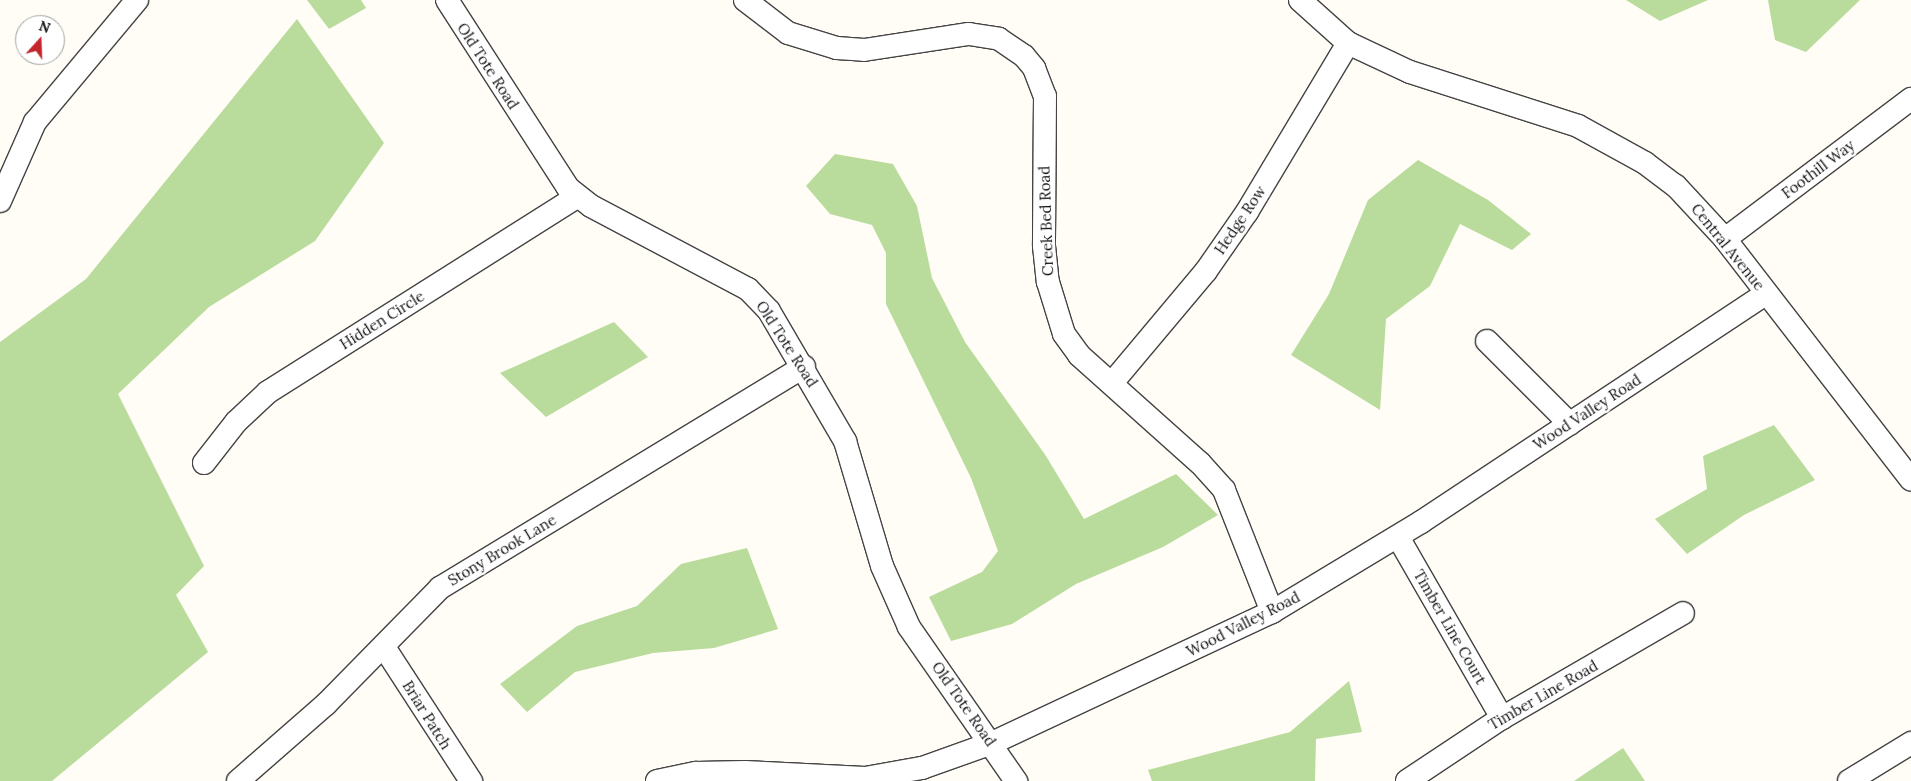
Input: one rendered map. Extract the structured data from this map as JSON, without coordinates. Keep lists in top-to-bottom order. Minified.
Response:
{"streets":{"street":["Old Tote Road","Foothill Way","Hedge Row","Creek Bed Road","Central Avenue","Hidden Circle","Wood Valley Road","Stony Brook Lane","Timber Line Court","Timber Line Road","Briar Patch"]},"crossings":[["Old Tote Road","Hidden Circle"],["Old Tote Road","Wood Valley Road"],["Old Tote Road","Stony Brook Lane"],["Foothill Way","Central Avenue"],["Hedge Row","Creek Bed Road"],["Hedge Row","Central Avenue"],["Creek Bed Road","Wood Valley Road"],["Central Avenue","Wood Valley Road"],["Wood Valley Road","Timber Line Court"],["Stony Brook Lane","Briar Patch"],["Timber Line Court","Timber Line Road"]],"north":"top"}
